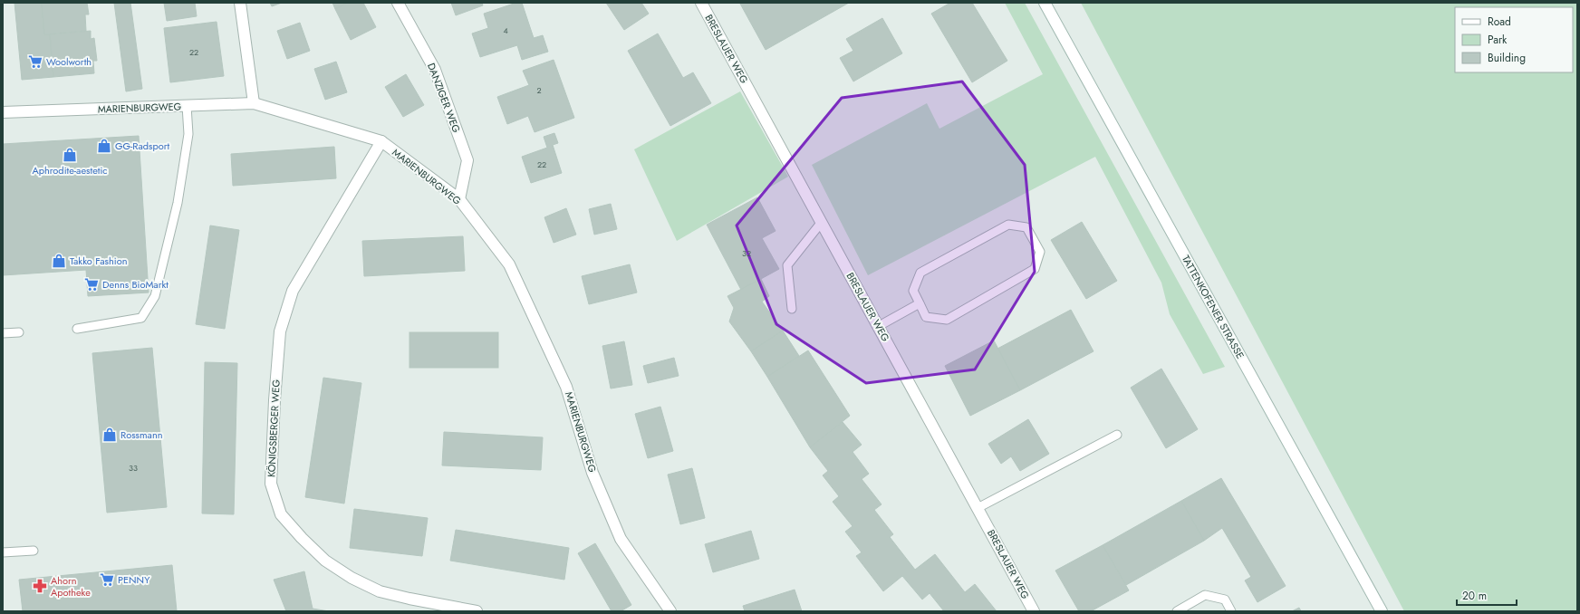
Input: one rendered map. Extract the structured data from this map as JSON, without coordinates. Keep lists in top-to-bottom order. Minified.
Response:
{"streets":{"street":["BRESLAUER WEG","DANZIGER WEG","MARIENBURGWEG","TATTENKOFENER STRASSE","KÖNIGSBERGER WEG"]},"crossings":[["DANZIGER WEG","MARIENBURGWEG"],["MARIENBURGWEG","KÖNIGSBERGER WEG"]],"places":{"supermarket":["Woolworth","Denns BioMarkt","PENNY"],"shop":["GG-Radsport","Aphrodite-aestetic","Takko Fashion","Rossmann"],"pharmacy":["Ahorn Apotheke"]},"house_numbers":["4","22","2","22","32","33"],"legend":["Road","Park","Building"],"scale_bar":"20 m"}
